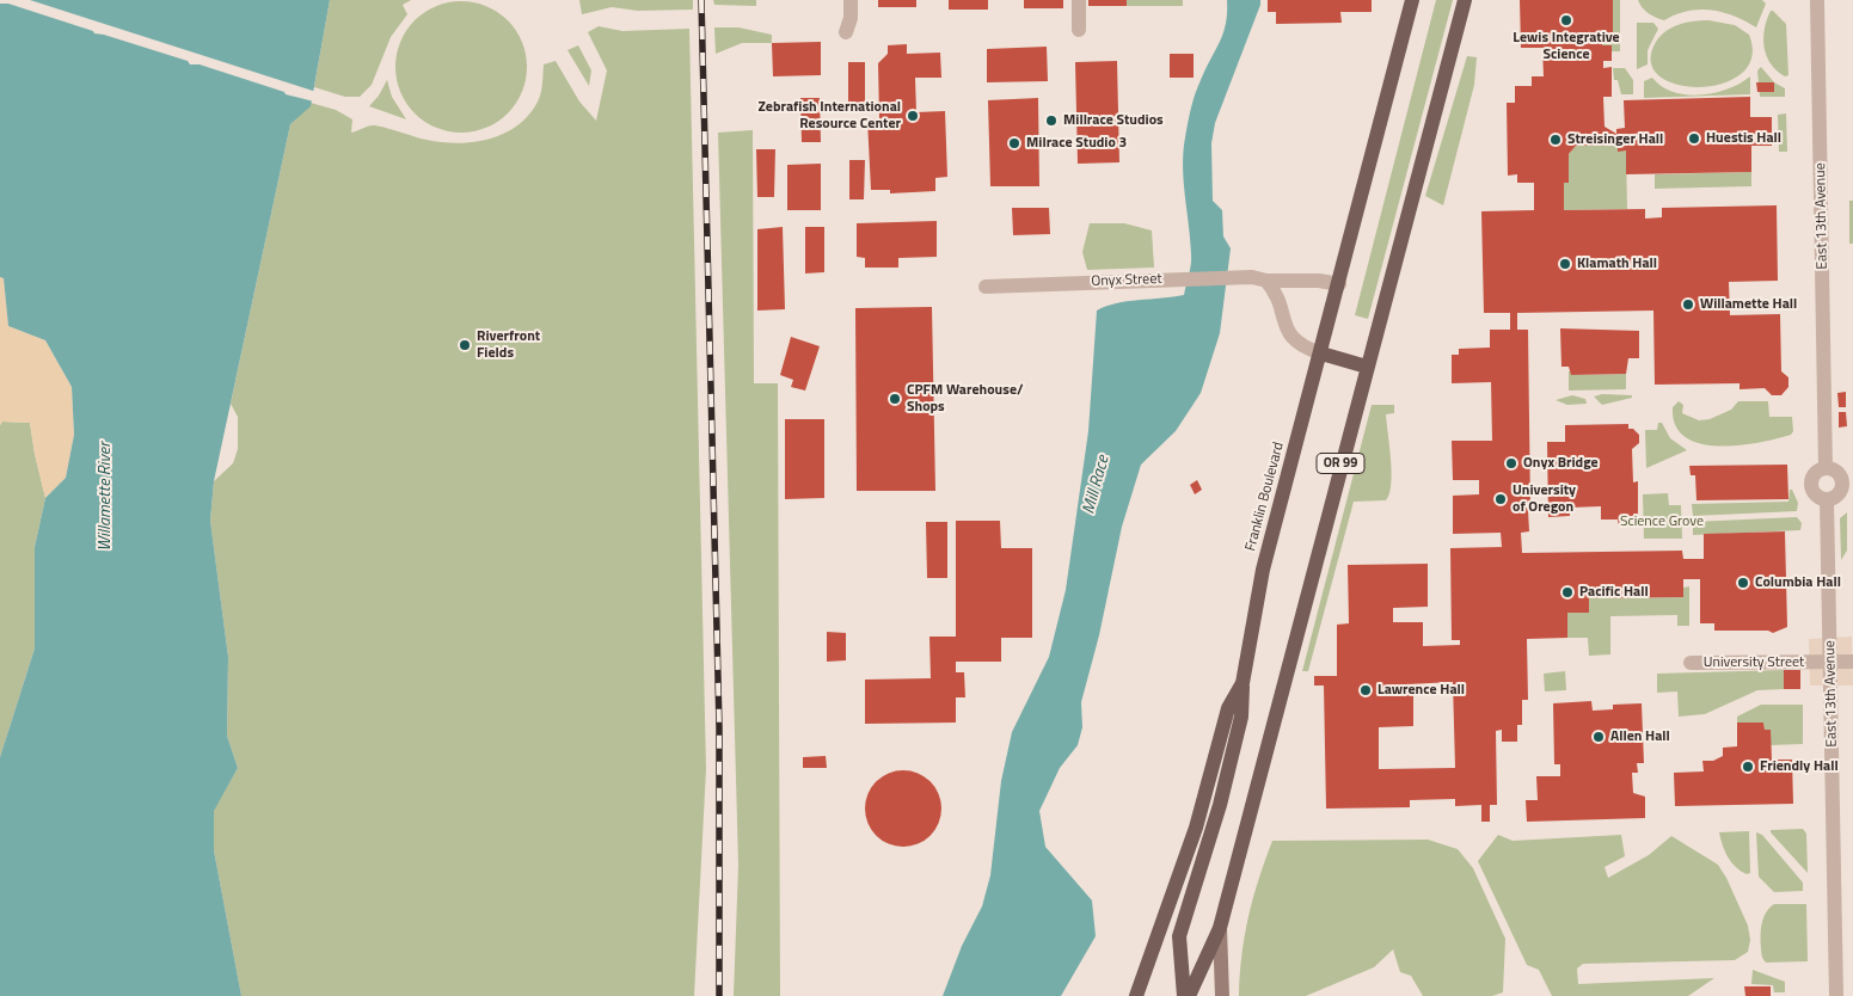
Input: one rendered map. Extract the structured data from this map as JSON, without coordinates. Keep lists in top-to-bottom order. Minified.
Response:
{"streets":{"main road":["OR 99","Franklin Boulevard"],"street":["East 13th Avenue","Onyx Street","University Street"]},"crossings":[["East 13th Avenue","University Street"],["Onyx Street","Franklin Boulevard"]],"water":["Mill Race","Willamette River"],"parks":["Science Grove"],"places":["Lewis Integrative Science","Zebrafish International Resource Center","Millrace Studios","Huestis Hall","Streisinger Hall","Milrace Studio 3","Klamath Hall","Willamette Hall","Riverfront Fields","CPFM Warehouse/ Shops","Onyx Bridge","University of Oregon","Columbia Hall","Pacific Hall","Lawrence Hall","Allen Hall","Friendly Hall"]}
